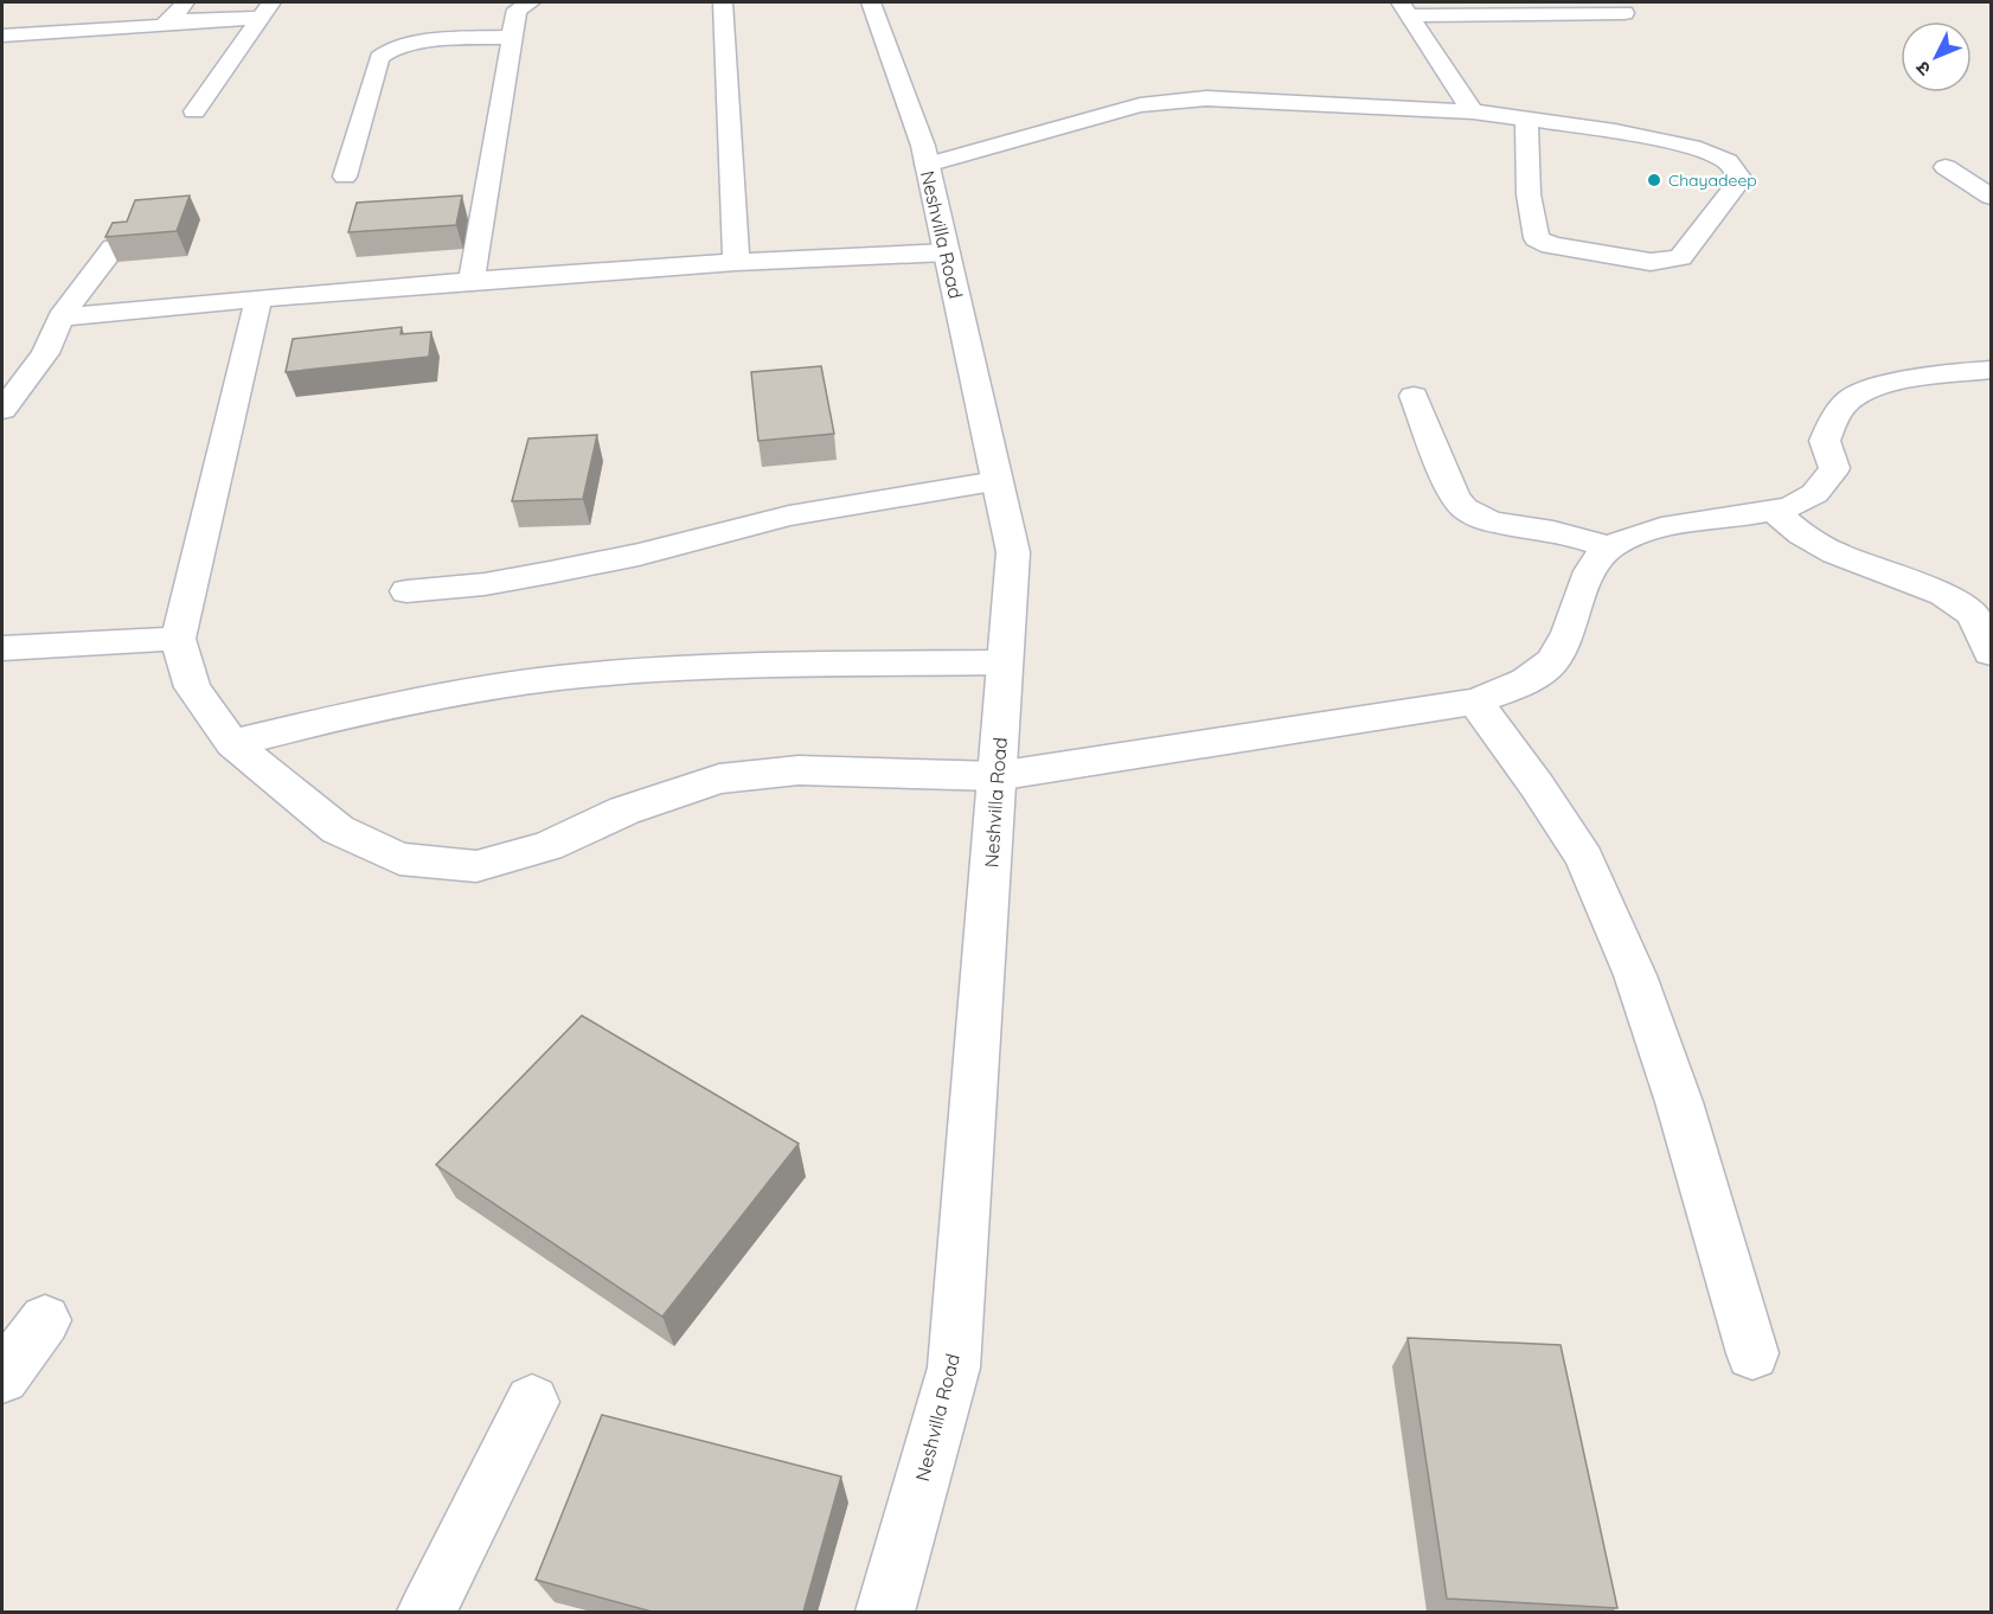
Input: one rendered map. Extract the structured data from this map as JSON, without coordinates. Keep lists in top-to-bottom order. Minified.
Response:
{"streets":{"street":["Neshvilla Road"]},"places":["Chayadeep"],"north":"bottom left"}
